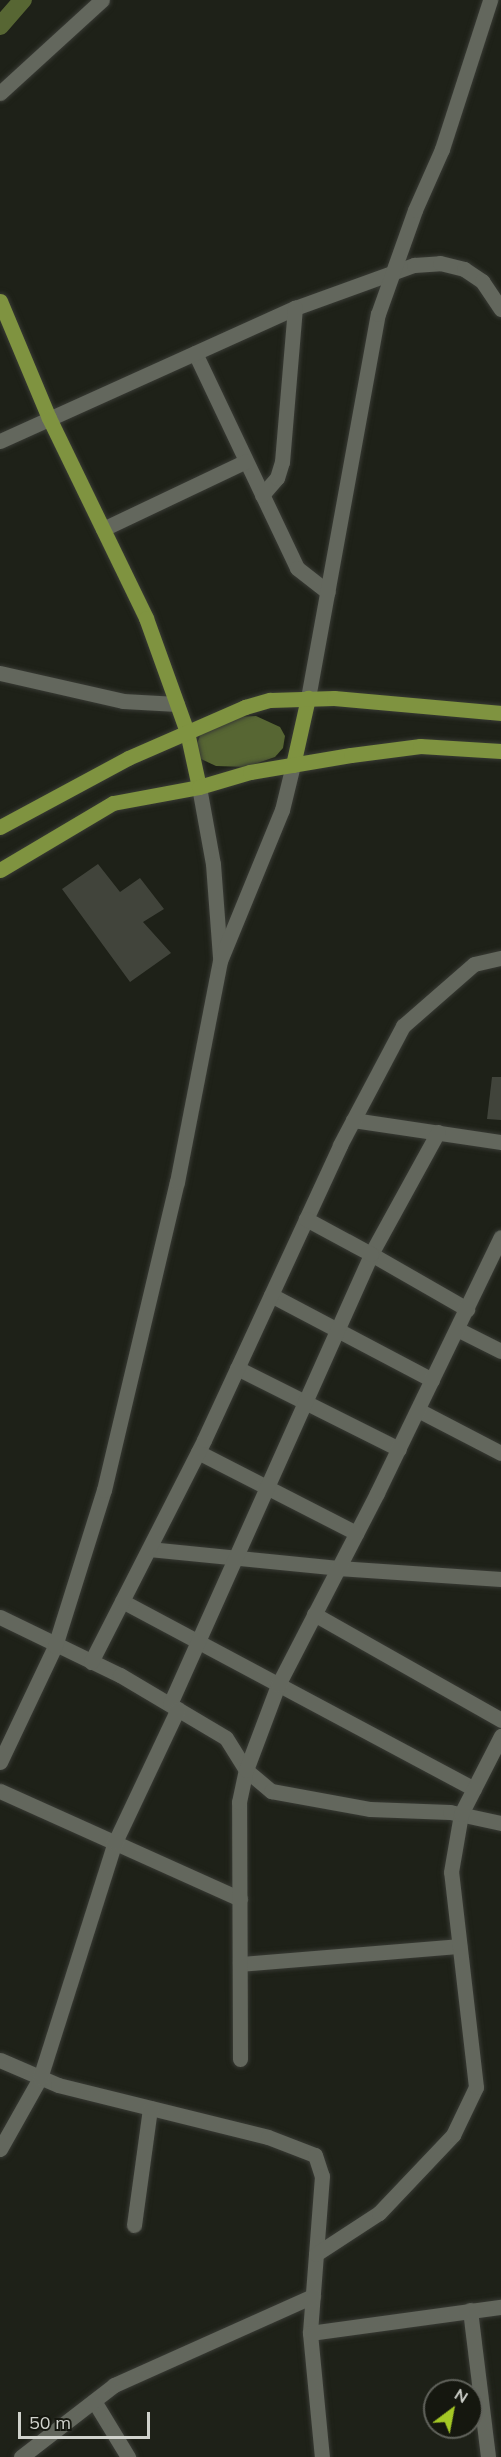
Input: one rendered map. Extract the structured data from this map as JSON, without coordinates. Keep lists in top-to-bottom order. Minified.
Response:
{"scale_bar":"50 m","north":"top right"}
